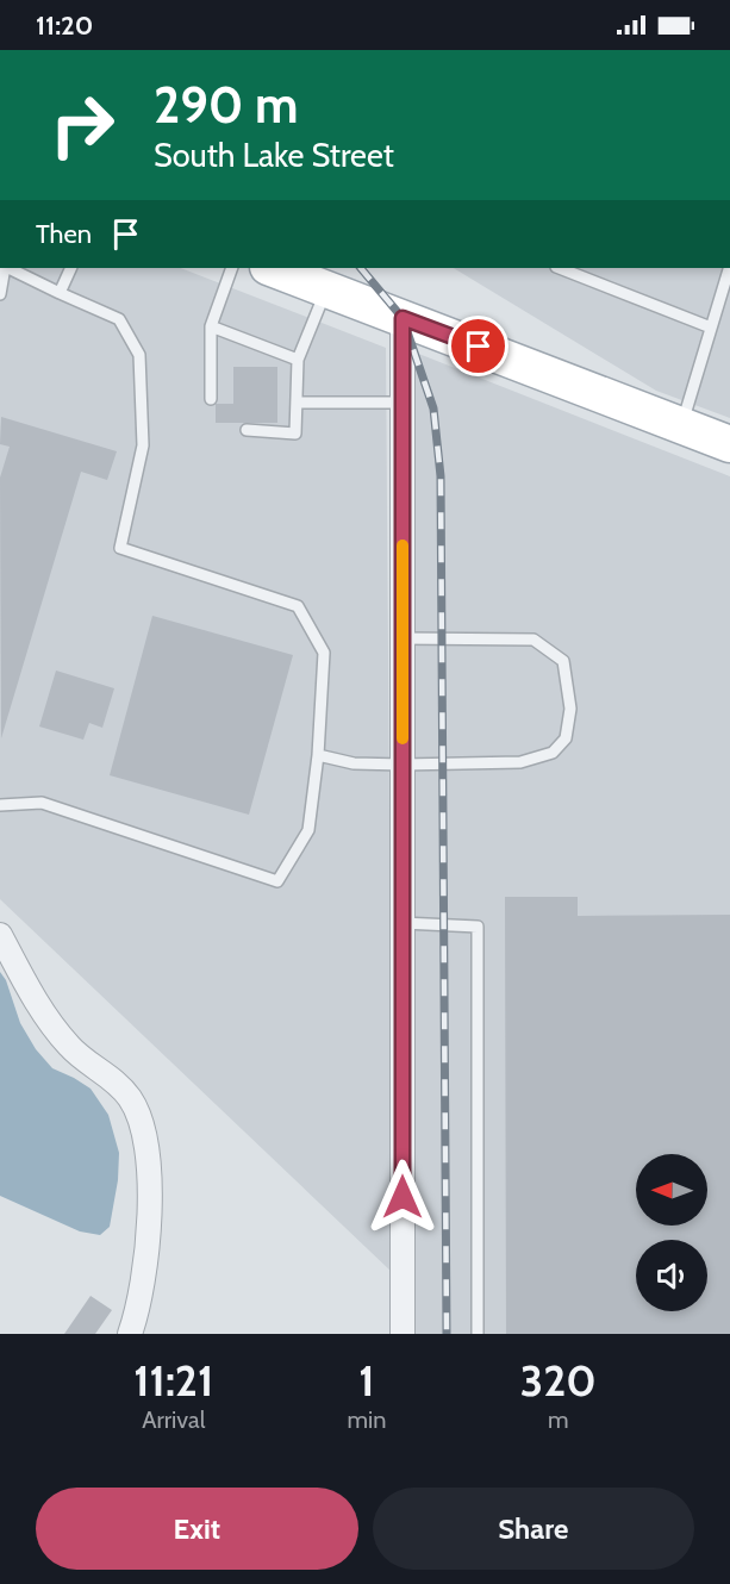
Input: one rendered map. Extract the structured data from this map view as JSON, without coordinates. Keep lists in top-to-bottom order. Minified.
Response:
{"north":"left","page":{"status":"11:20","turn":["290 m","South Lake Street"],"then":"Then","eta":["11:21","Arrival","1","min","320","m"],"buttons":["Exit","Share"]}}
